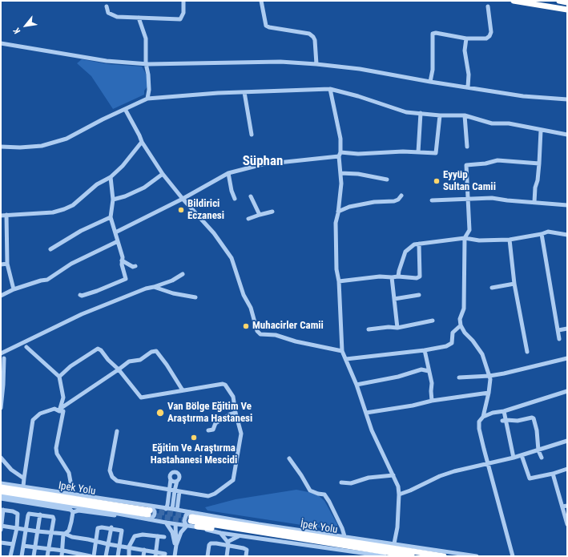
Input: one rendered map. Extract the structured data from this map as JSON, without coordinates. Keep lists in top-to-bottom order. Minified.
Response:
{"streets":{"highway":["Ipek Yolu","İpek Yolu"]},"districts":["Süphan"],"places":["Eyyüp Sultan Camii","Bildirici Eczanesi","Muhacirler Camii","Van Bölge Eğitim Ve Araştırma Hastanesi","Eğitim Ve Araştırma Hastahanesi Mescidi"],"north":"bottom left"}
